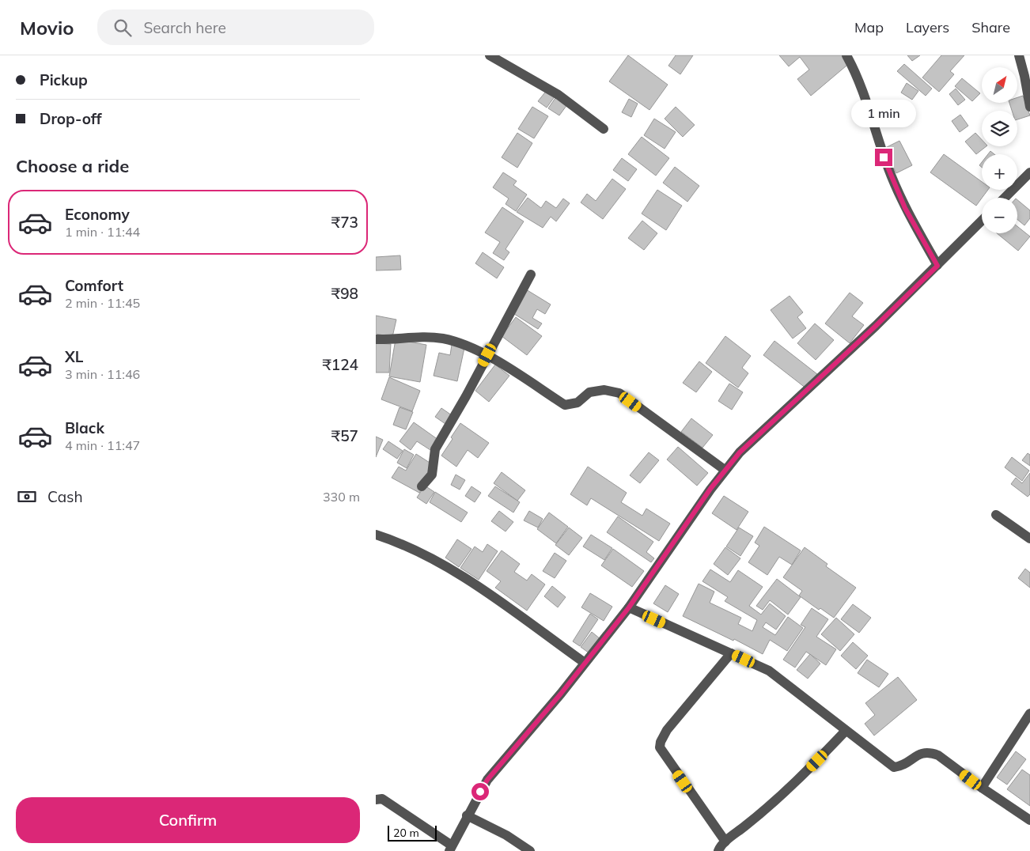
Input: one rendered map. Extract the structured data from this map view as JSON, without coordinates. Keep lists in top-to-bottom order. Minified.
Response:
{"scale_bar":"20 m","north":"top right","page":{"header":"Movio","search":"Search here","nav":["Map","Layers","Share"],"banner":["Pickup","Drop-off"],"map_buttons":["+","−"],"bubble":"1 min","heading":"Choose a ride","list":[{"name":"Economy","note":"1 min · 11:44","value":"₹73"},{"name":"Comfort","note":"2 min · 11:45","value":"₹98"},{"name":"XL","note":"3 min · 11:46","value":"₹124"},{"name":"Black","note":"4 min · 11:47","value":"₹57"}],"pay":["Cash","330 m"],"buttons":"Confirm","scale":"20 m"}}
